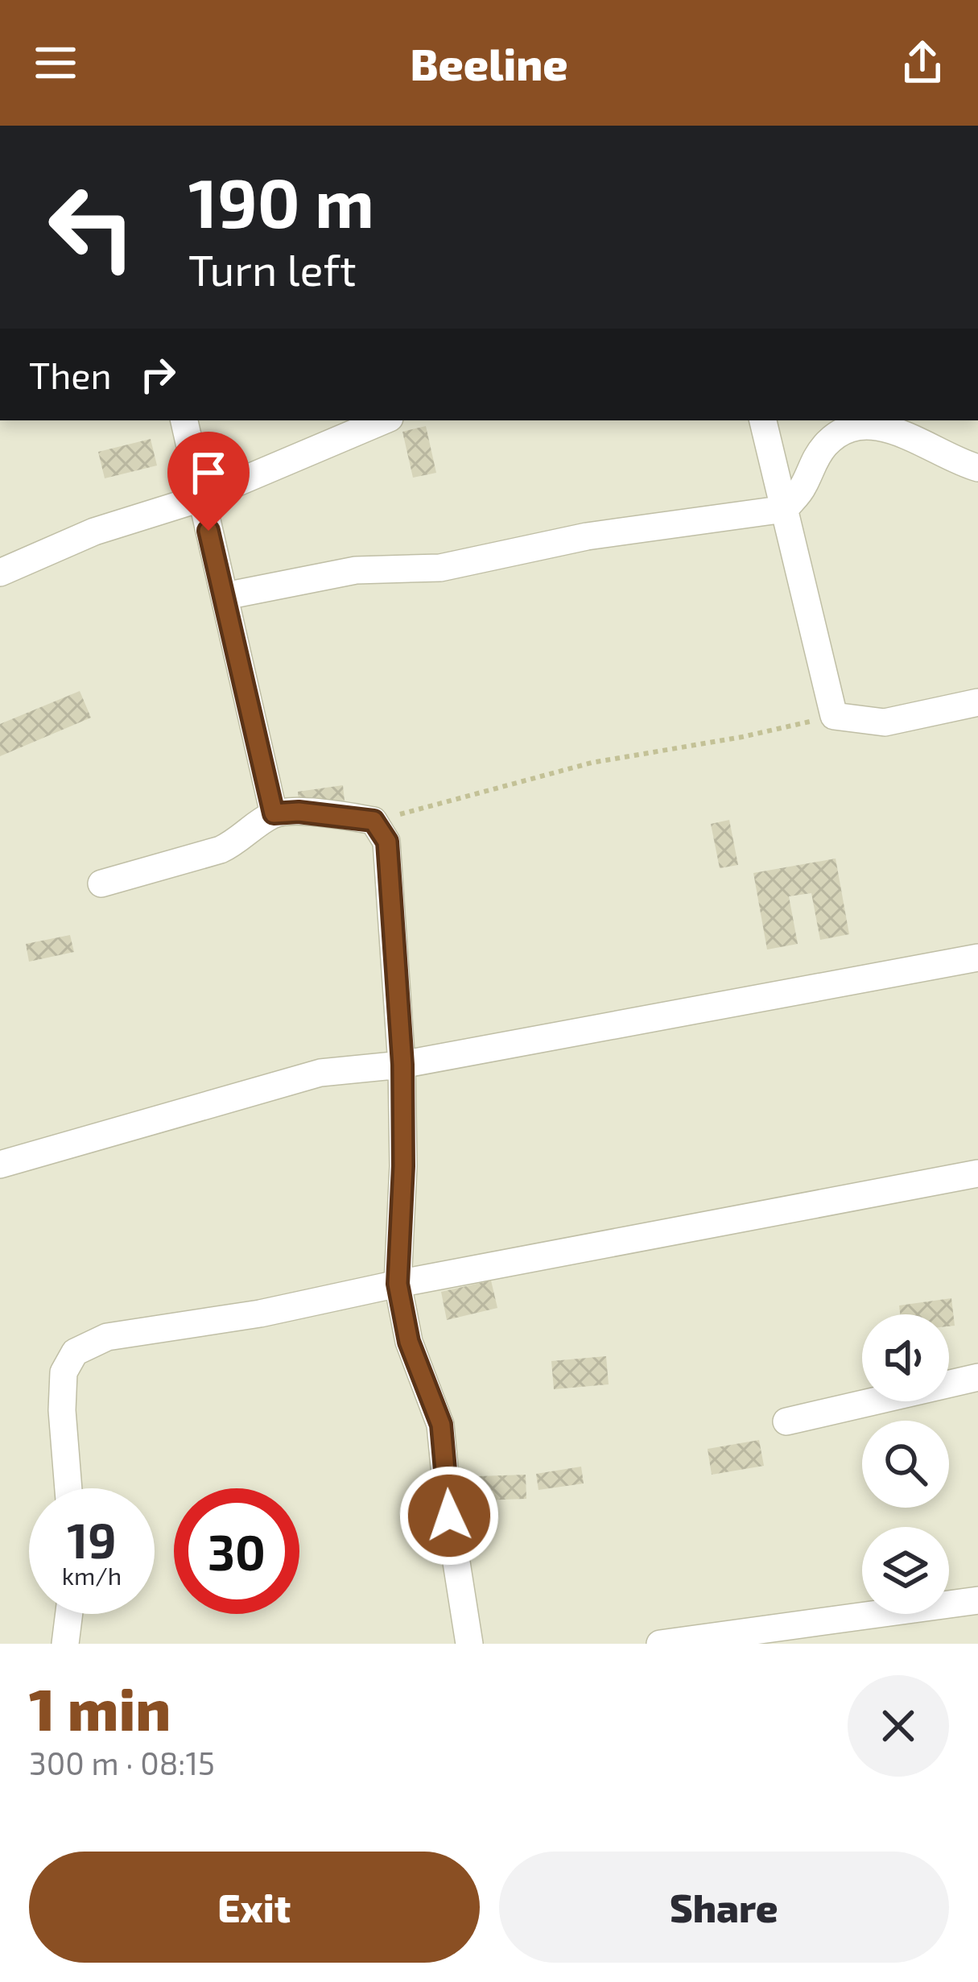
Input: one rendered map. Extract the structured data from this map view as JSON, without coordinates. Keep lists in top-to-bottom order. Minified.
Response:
{"page":{"header":"Beeline","turn":["190 m","Turn left"],"then":"Then","speed":"19 km/h","limit":"30","heading":["1 min","300 m · 08:15"],"buttons":["Exit","Share"]}}
